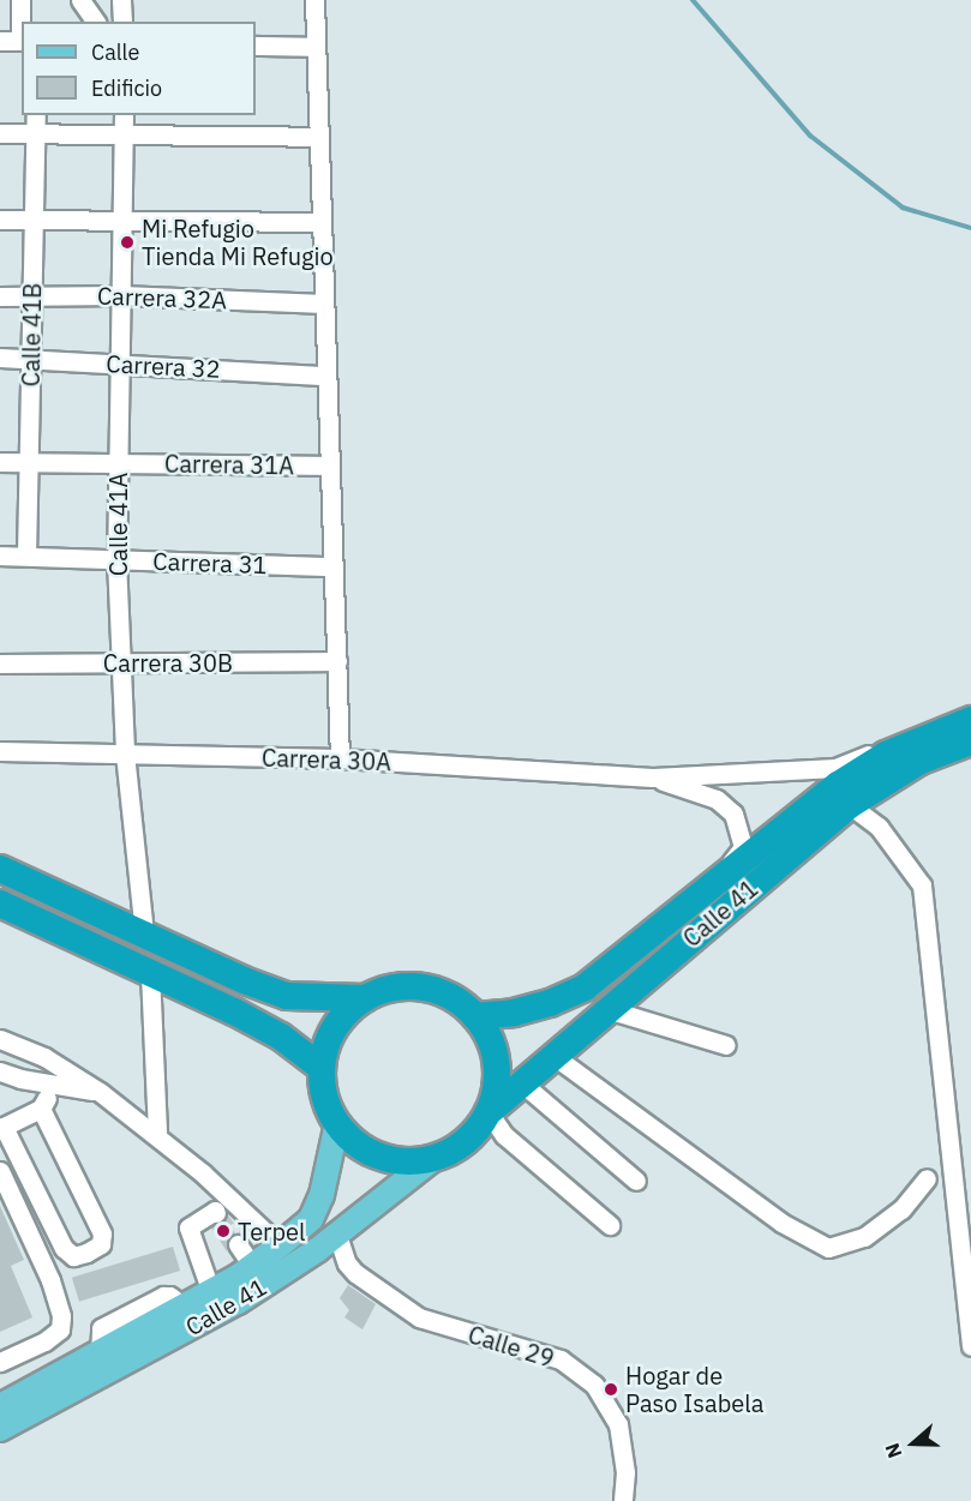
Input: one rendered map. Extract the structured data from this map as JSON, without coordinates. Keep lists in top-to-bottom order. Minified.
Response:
{"streets":{"highway":["Calle 41"],"street":["Carrera 32A","Calle 41B","Carrera 32","Carrera 31A","Calle 41A","Carrera 31","Carrera 30B","Carrera 30A","Calle 29"]},"crossings":[["Carrera 32A","Calle 41B"],["Carrera 32A","Calle 41A"],["Calle 41B","Carrera 32"],["Calle 41B","Carrera 31A"],["Calle 41B","Carrera 31"],["Carrera 32","Calle 41A"],["Carrera 31A","Calle 41A"],["Calle 41A","Carrera 31"],["Calle 41A","Carrera 30B"],["Calle 41A","Carrera 30A"],["Calle 41","Calle 29"]],"places":["Mi Refugio Tienda Mi Refugio","Terpel","Hogar de Paso Isabela"],"legend":["Calle","Edificio"],"north":"left"}
